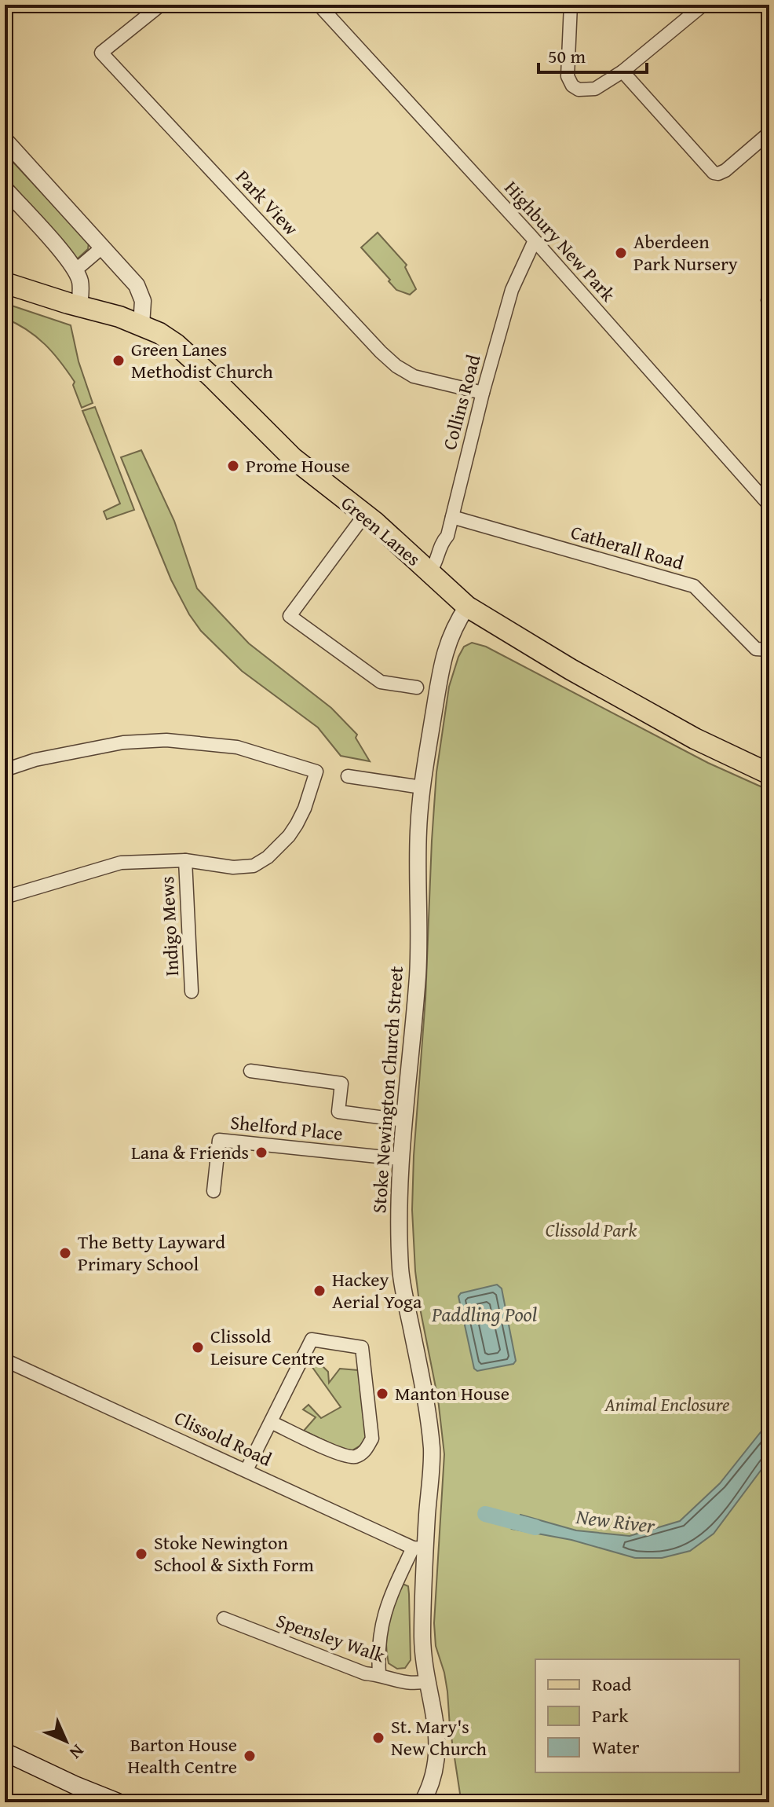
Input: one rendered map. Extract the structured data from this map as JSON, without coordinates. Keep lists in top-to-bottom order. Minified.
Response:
{"streets":{"main road":["Green Lanes"],"street":["Park View","Highbury New Park","Collins Road","Catherall Road","Indigo Mews","Stoke Newington Church Street","Shelford Place","Clissold Road","Spensley Walk"]},"crossings":[["Park View","Collins Road"],["Highbury New Park","Collins Road"],["Collins Road","Green Lanes"],["Collins Road","Catherall Road"],["Green Lanes","Stoke Newington Church Street"],["Stoke Newington Church Street","Shelford Place"],["Stoke Newington Church Street","Clissold Road"],["Stoke Newington Church Street","Spensley Walk"]],"water":["Paddling Pool","New River"],"parks":["Clissold Park","Animal Enclosure"],"places":["Aberdeen Park Nursery","Green Lanes Methodist Church","Prome House","Lana & Friends","The Betty Layward Primary School","Hackey Aerial Yoga","Clissold Leisure Centre","Manton House","Stoke Newington School & Sixth Form","St. Mary's New Church","Barton House Health Centre"],"legend":["Road","Park","Water"],"scale_bar":"50 m","north":"bottom right"}
